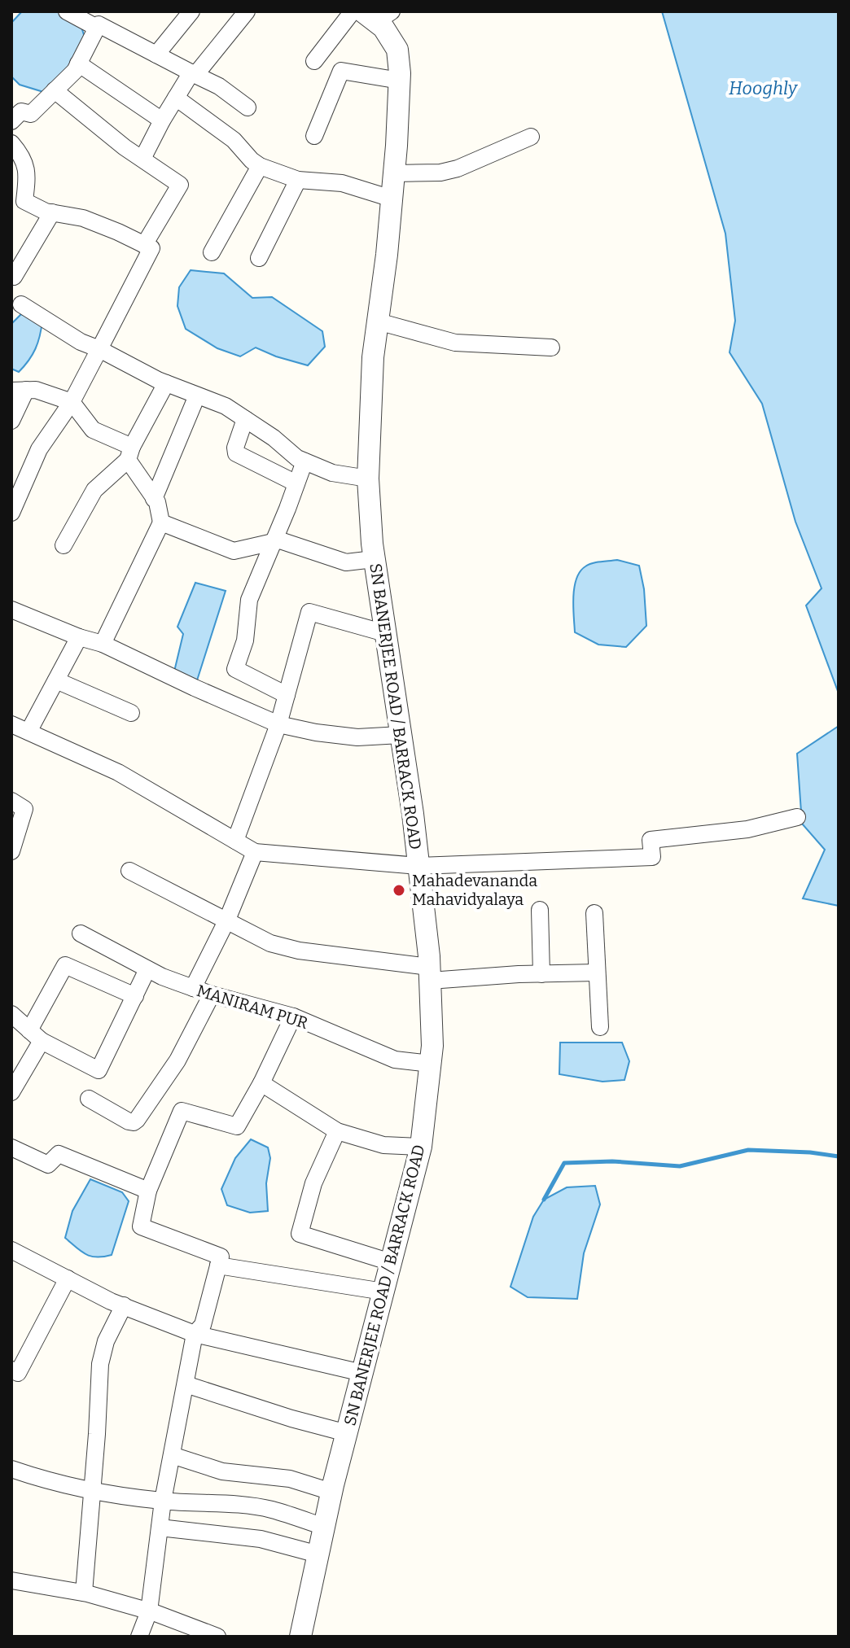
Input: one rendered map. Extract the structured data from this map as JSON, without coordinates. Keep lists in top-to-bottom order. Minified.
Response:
{"streets":{"street":["SN BANERJEE ROAD / BARRACK ROAD","MANIRAM PUR"]},"crossings":[["SN BANERJEE ROAD / BARRACK ROAD","MANIRAM PUR"]],"water":["Hooghly"],"places":["Mahadevananda Mahavidyalaya"]}
